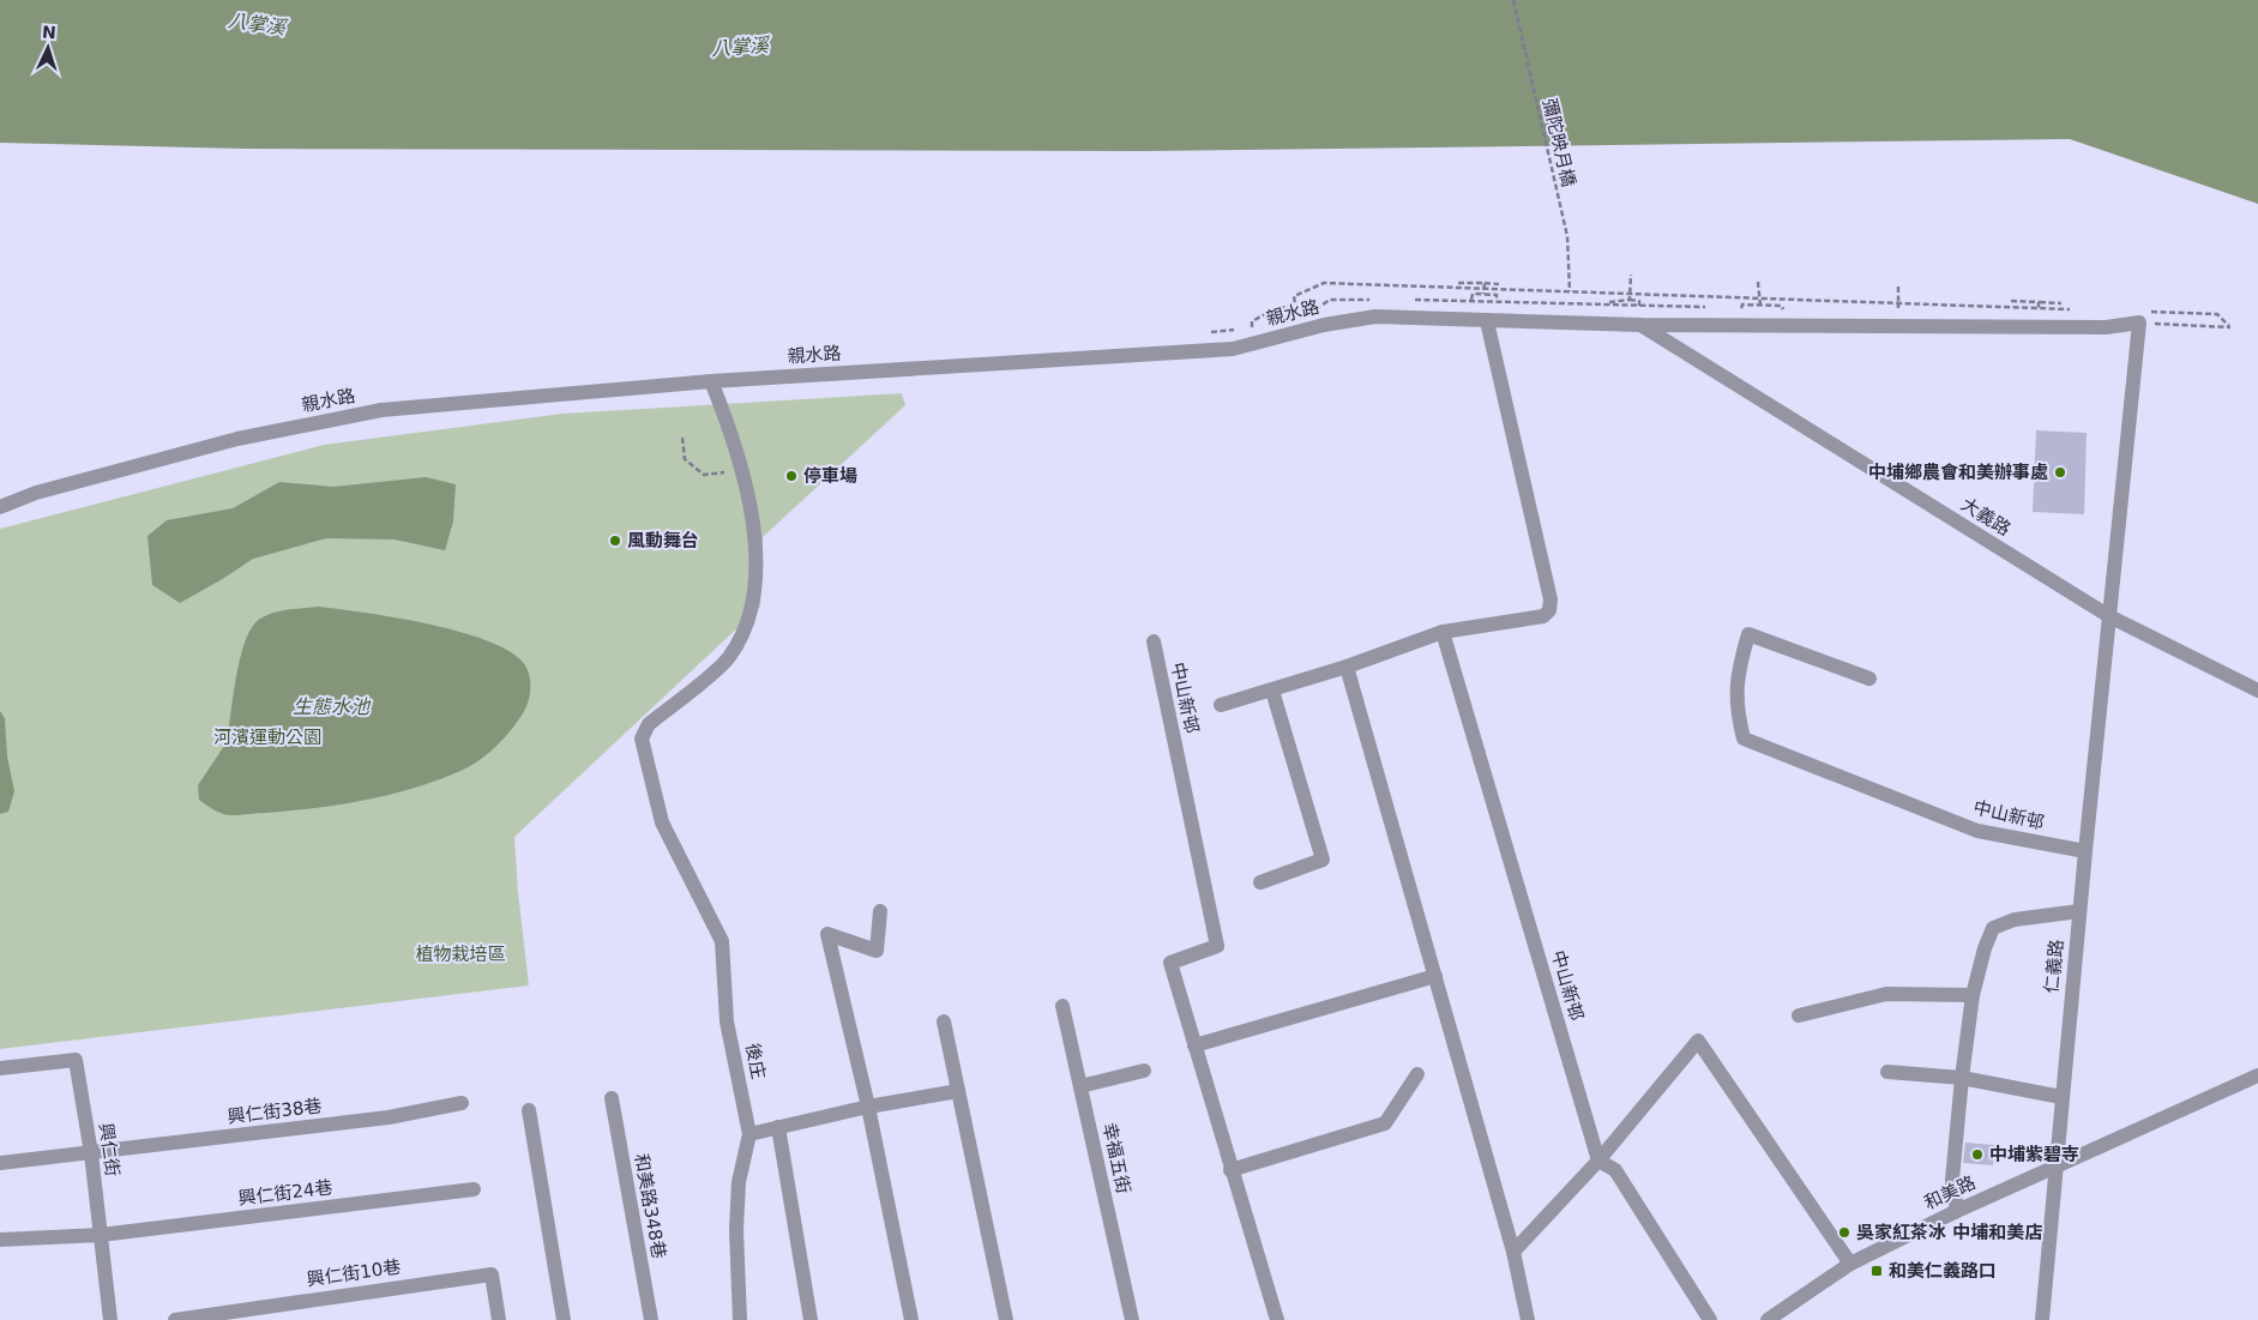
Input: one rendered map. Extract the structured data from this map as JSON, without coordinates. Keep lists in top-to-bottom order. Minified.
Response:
{"streets":{"street":["親水路","大義路","中山新邨","仁義路","後庄","興仁街38巷","興仁街","幸福五街","興仁街24巷","和美路","和美路348巷","興仁街10巷"],"path":["彌陀映月橋"]},"crossings":[["親水路","大義路"],["親水路","中山新邨"],["親水路","仁義路"],["親水路","後庄"],["大義路","仁義路"],["中山新邨","仁義路"],["仁義路","和美路"],["興仁街38巷","興仁街"],["興仁街","興仁街24巷"]],"water":["八掌溪","生態水池"],"parks":["河濱運動公園","植物栽培區"],"places":{"other":["中埔鄉農會和美辦事處","停車場","風動舞台","中埔紫碧寺","吳家紅茶冰 中埔和美店"],"transit":["和美仁義路口"]},"north":"top"}
